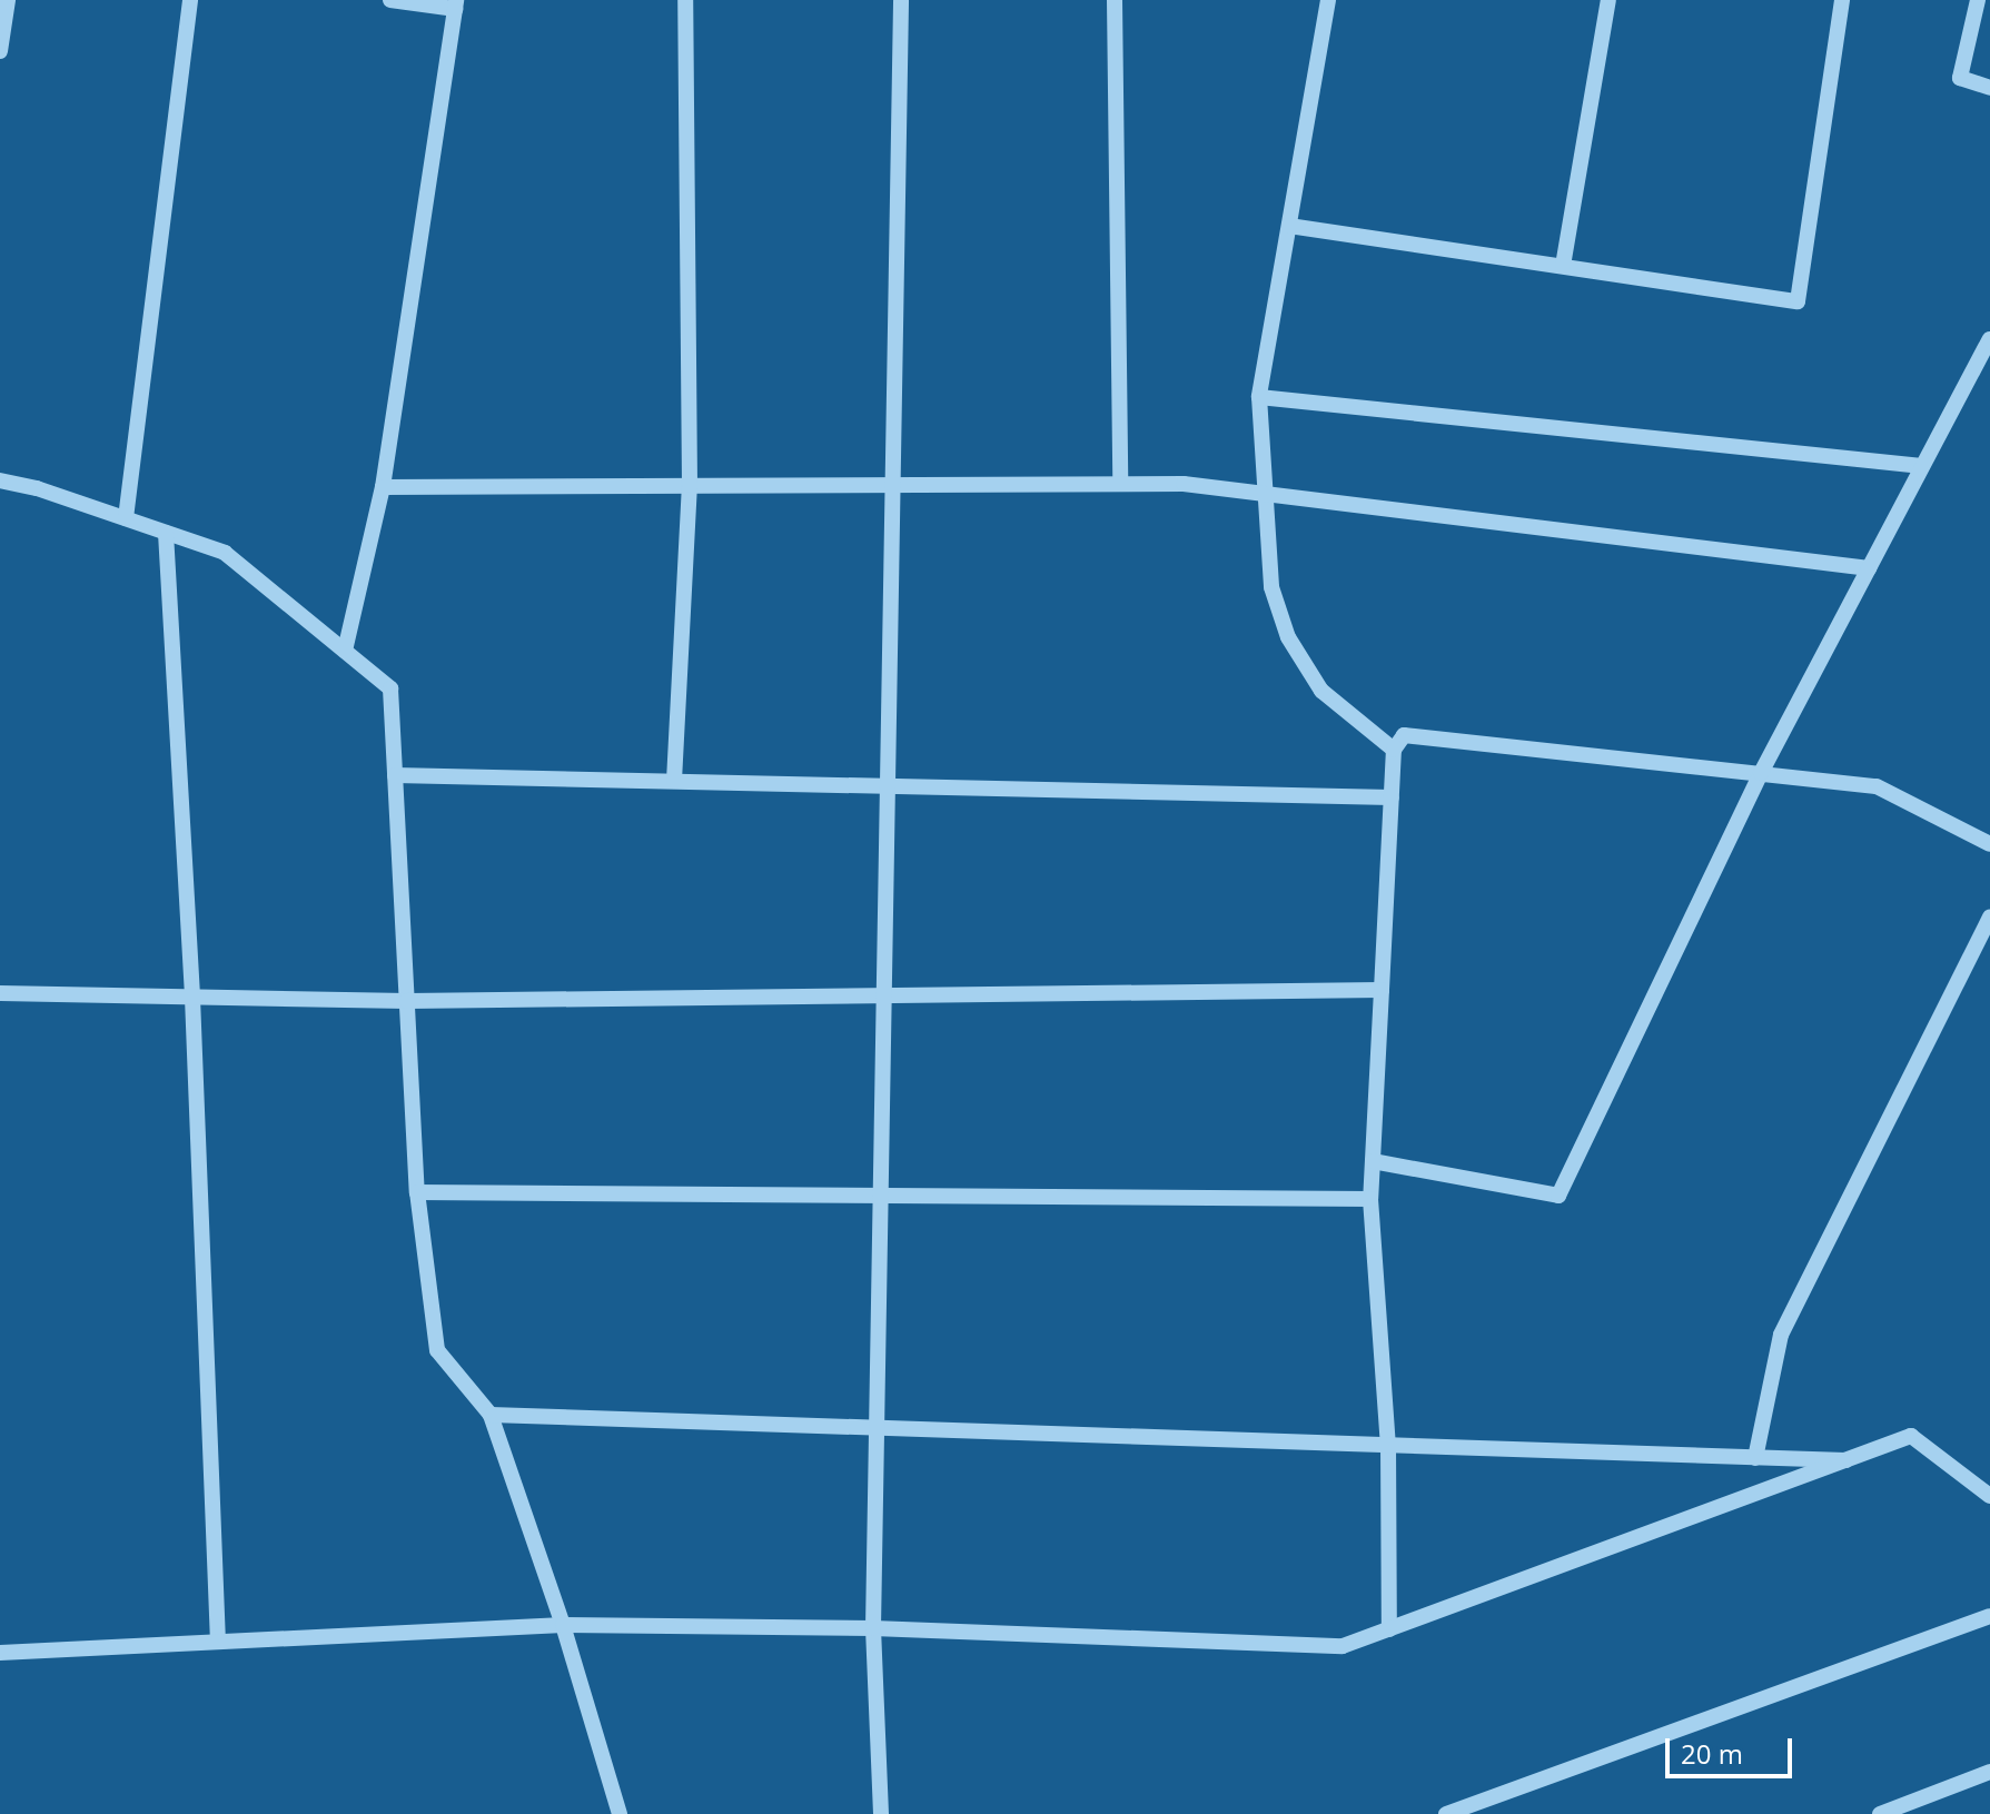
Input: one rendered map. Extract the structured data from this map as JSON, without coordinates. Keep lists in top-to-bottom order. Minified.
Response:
{"scale_bar":"20 m"}
